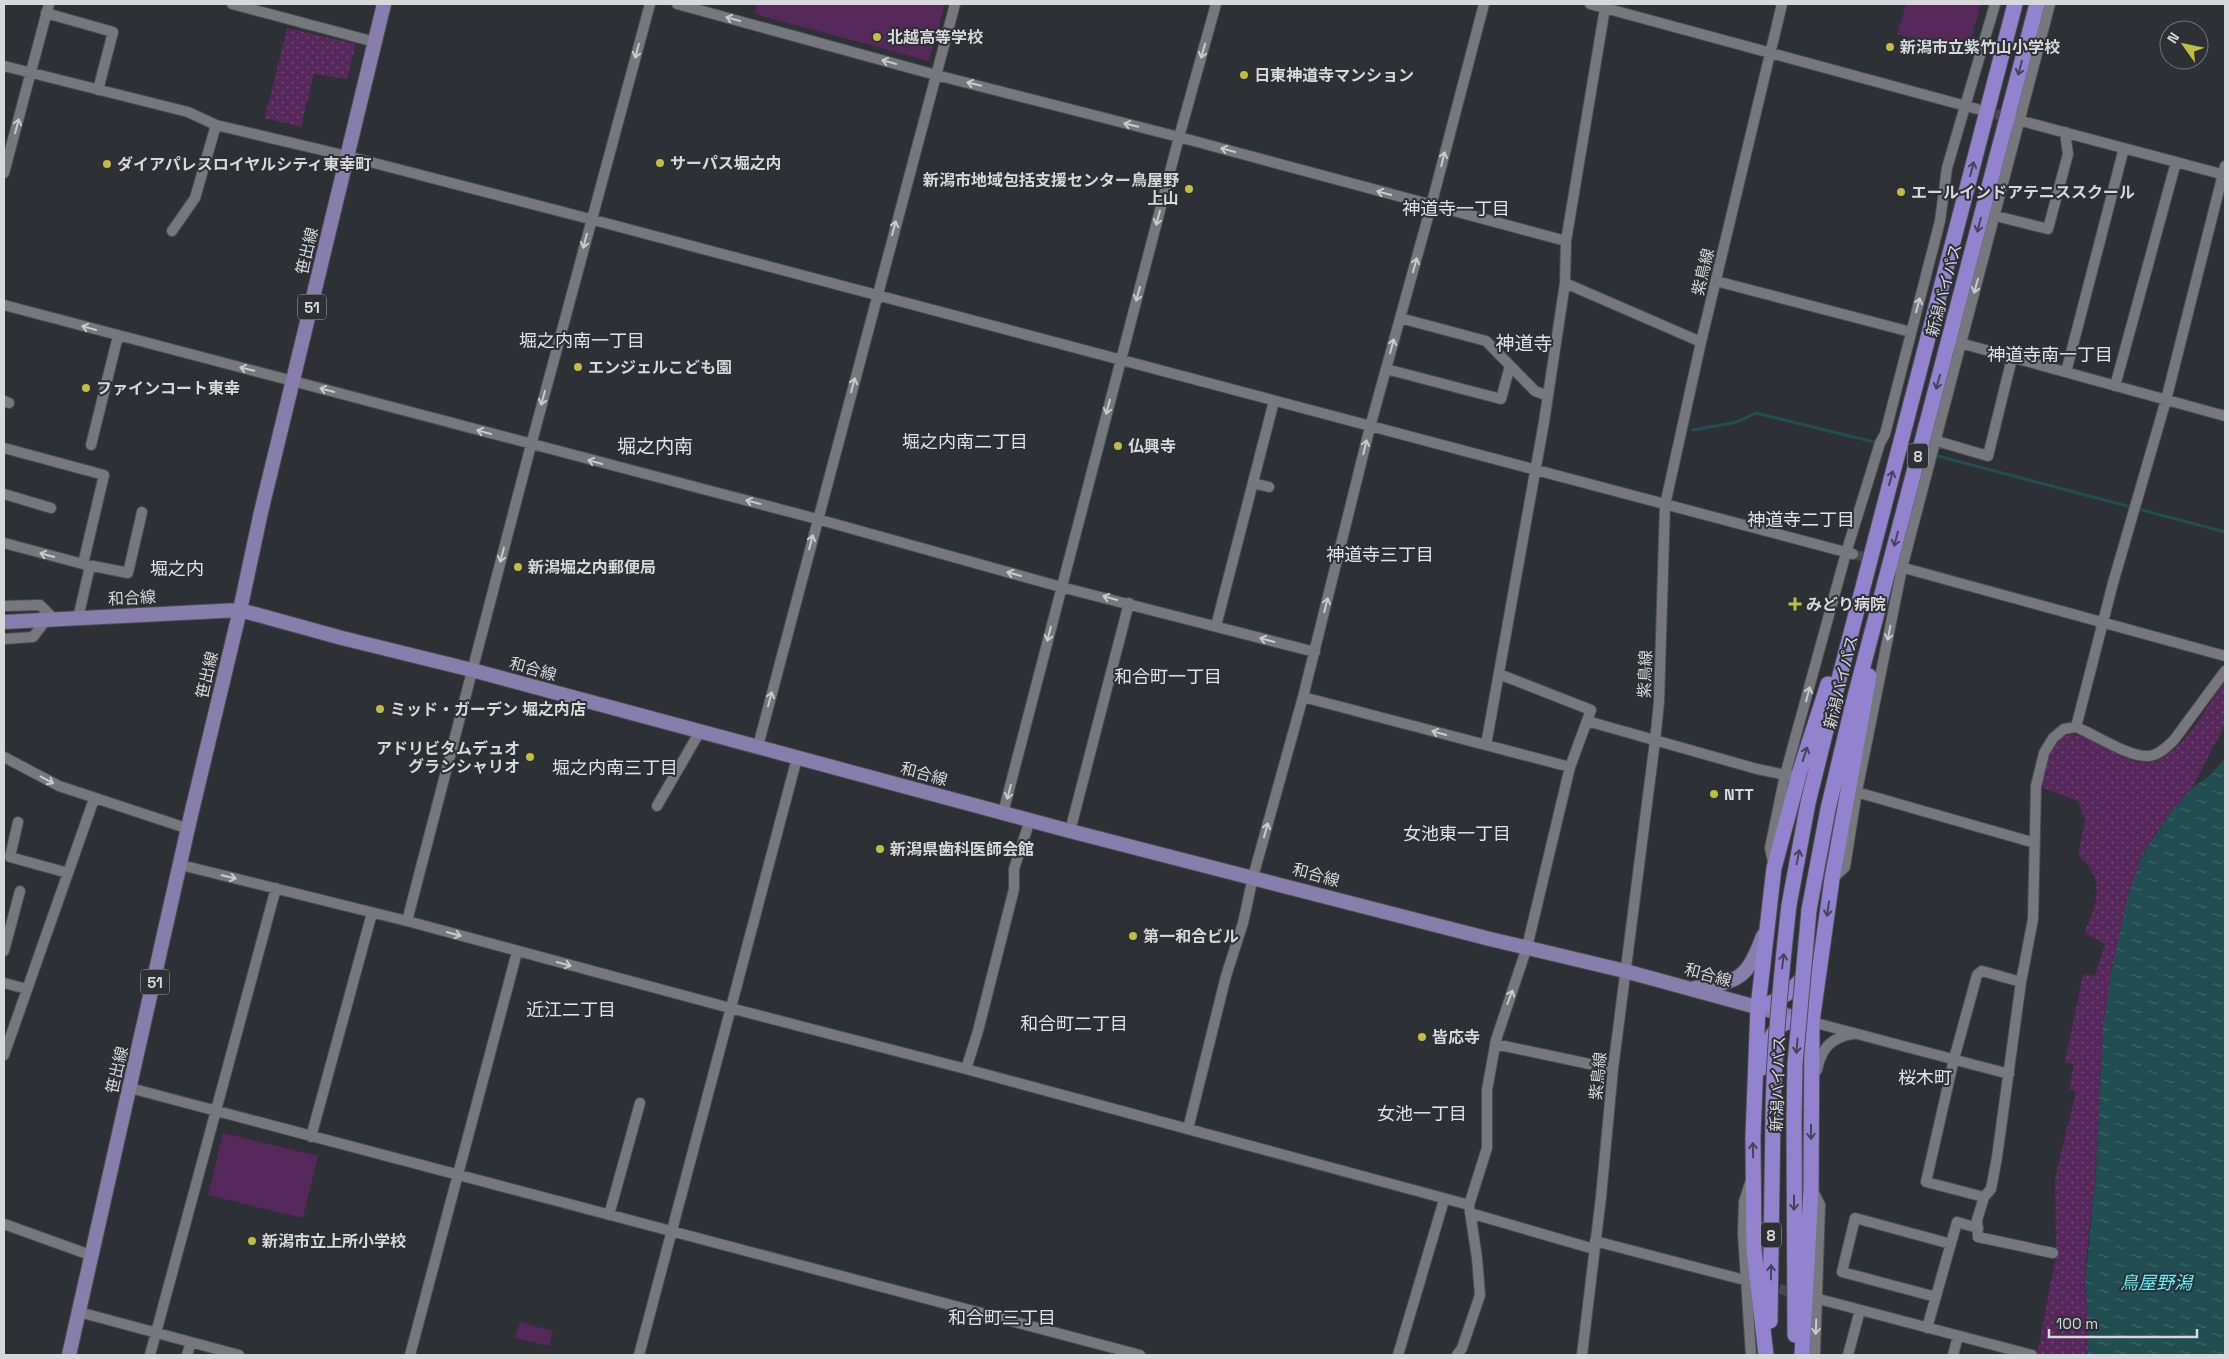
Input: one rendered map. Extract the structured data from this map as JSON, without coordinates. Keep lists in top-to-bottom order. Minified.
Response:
{"streets":{"highway":["新潟バイパス","8"],"main road":["笹出線","51","和合線"],"street":["紫鳥線"]},"crossings":[["笹出線","和合線"],["紫鳥線","和合線"]],"districts":["神道寺一丁目","堀之内南一丁目","神道寺","神道寺南一丁目","堀之内南二丁目","堀之内南","神道寺二丁目","神道寺三丁目","堀之内","和合町一丁目","堀之内南三丁目","女池東一丁目","近江二丁目","和合町二丁目","桜木町","女池一丁目","和合町三丁目"],"water":["鳥屋野潟"],"places":{"other":["北越高等学校","新潟市立紫竹山小学校","日東神道寺マンション","サーパス堀之内","ダイアパレスロイヤルシティ東幸町","新潟市地域包括支援センター鳥屋野 上山","エールインドアテニススクール","エンジェルこども園","ファインコート東幸","仏興寺","新潟堀之内郵便局","ミッド・ガーデン 堀之内店","アドリビタムデュオ グランシャリオ","NTT","新潟県歯科医師会館","第一和合ビル","皆応寺","新潟市立上所小学校"],"health":["みどり病院"]},"scale_bar":"100 m","north":"top left"}
